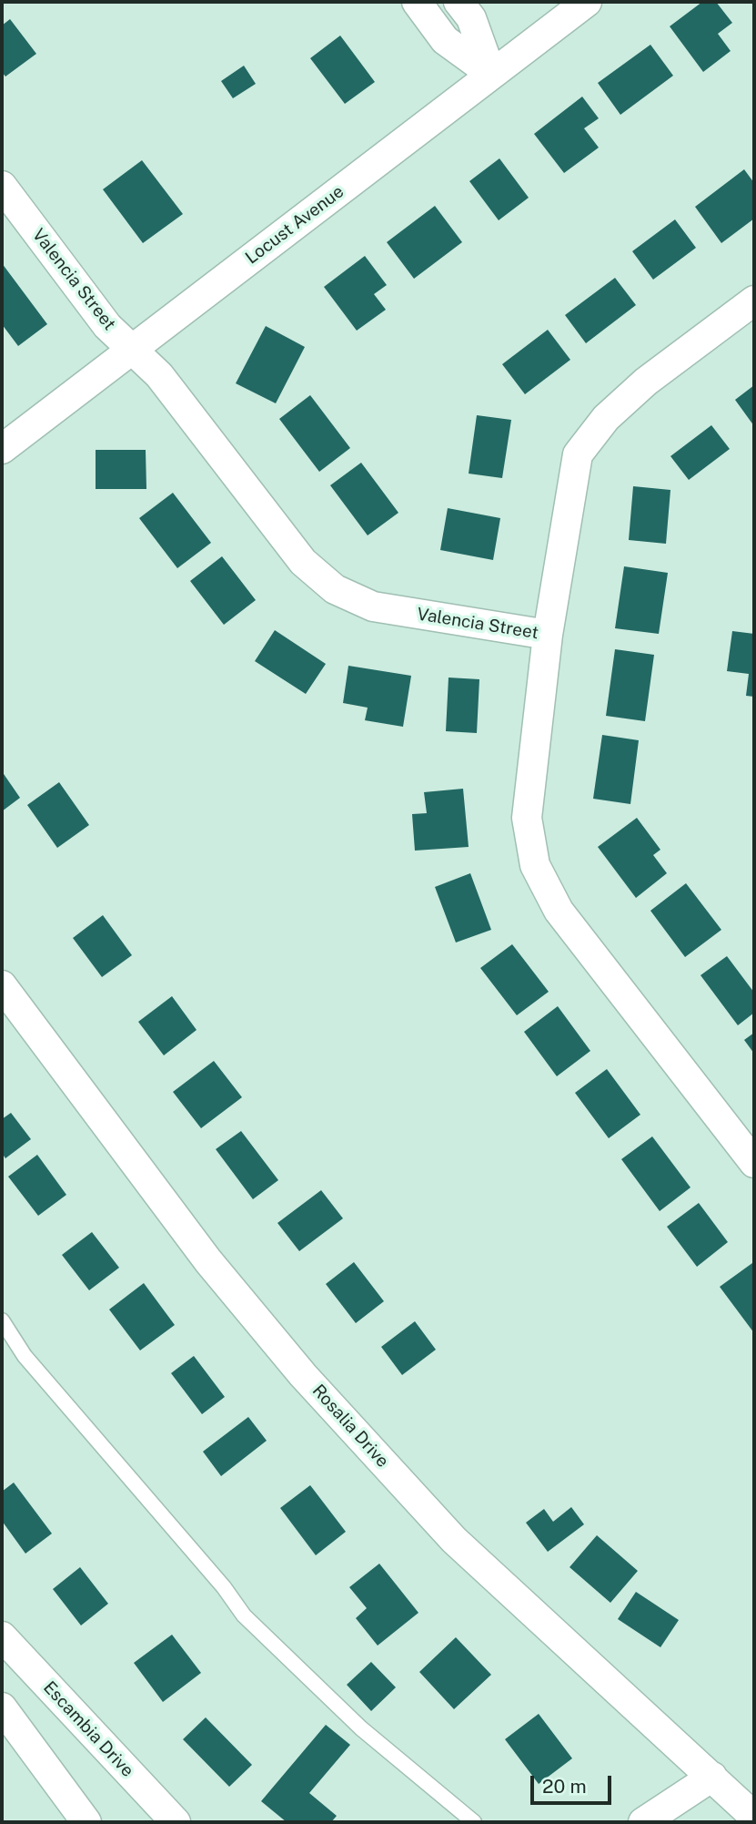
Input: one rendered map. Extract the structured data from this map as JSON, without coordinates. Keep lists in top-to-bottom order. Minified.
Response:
{"streets":{"street":["Locust Avenue","Valencia Street","Rosalia Drive","Escambia Drive"]},"crossings":[["Locust Avenue","Valencia Street"]],"scale_bar":"20 m"}
